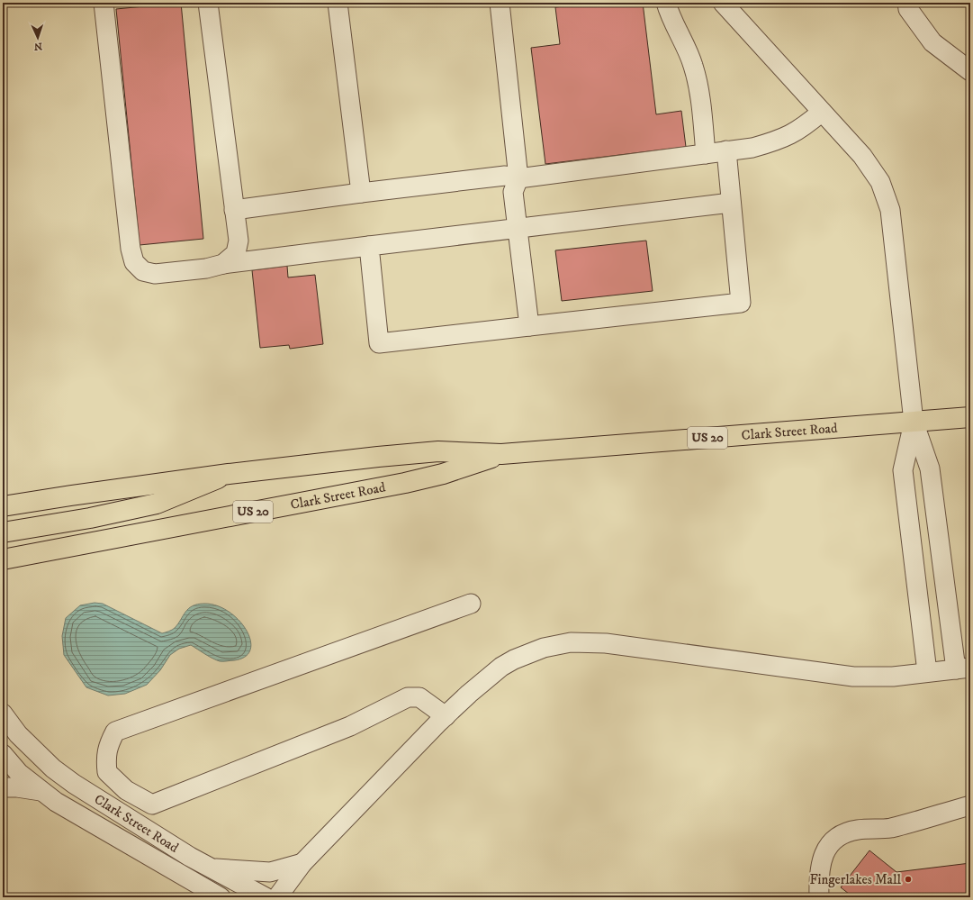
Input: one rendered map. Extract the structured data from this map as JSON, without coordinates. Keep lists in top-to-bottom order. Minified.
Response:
{"streets":{"main road":["Clark Street Road","US 20"]},"places":["Fingerlakes Mall"],"north":"bottom"}
